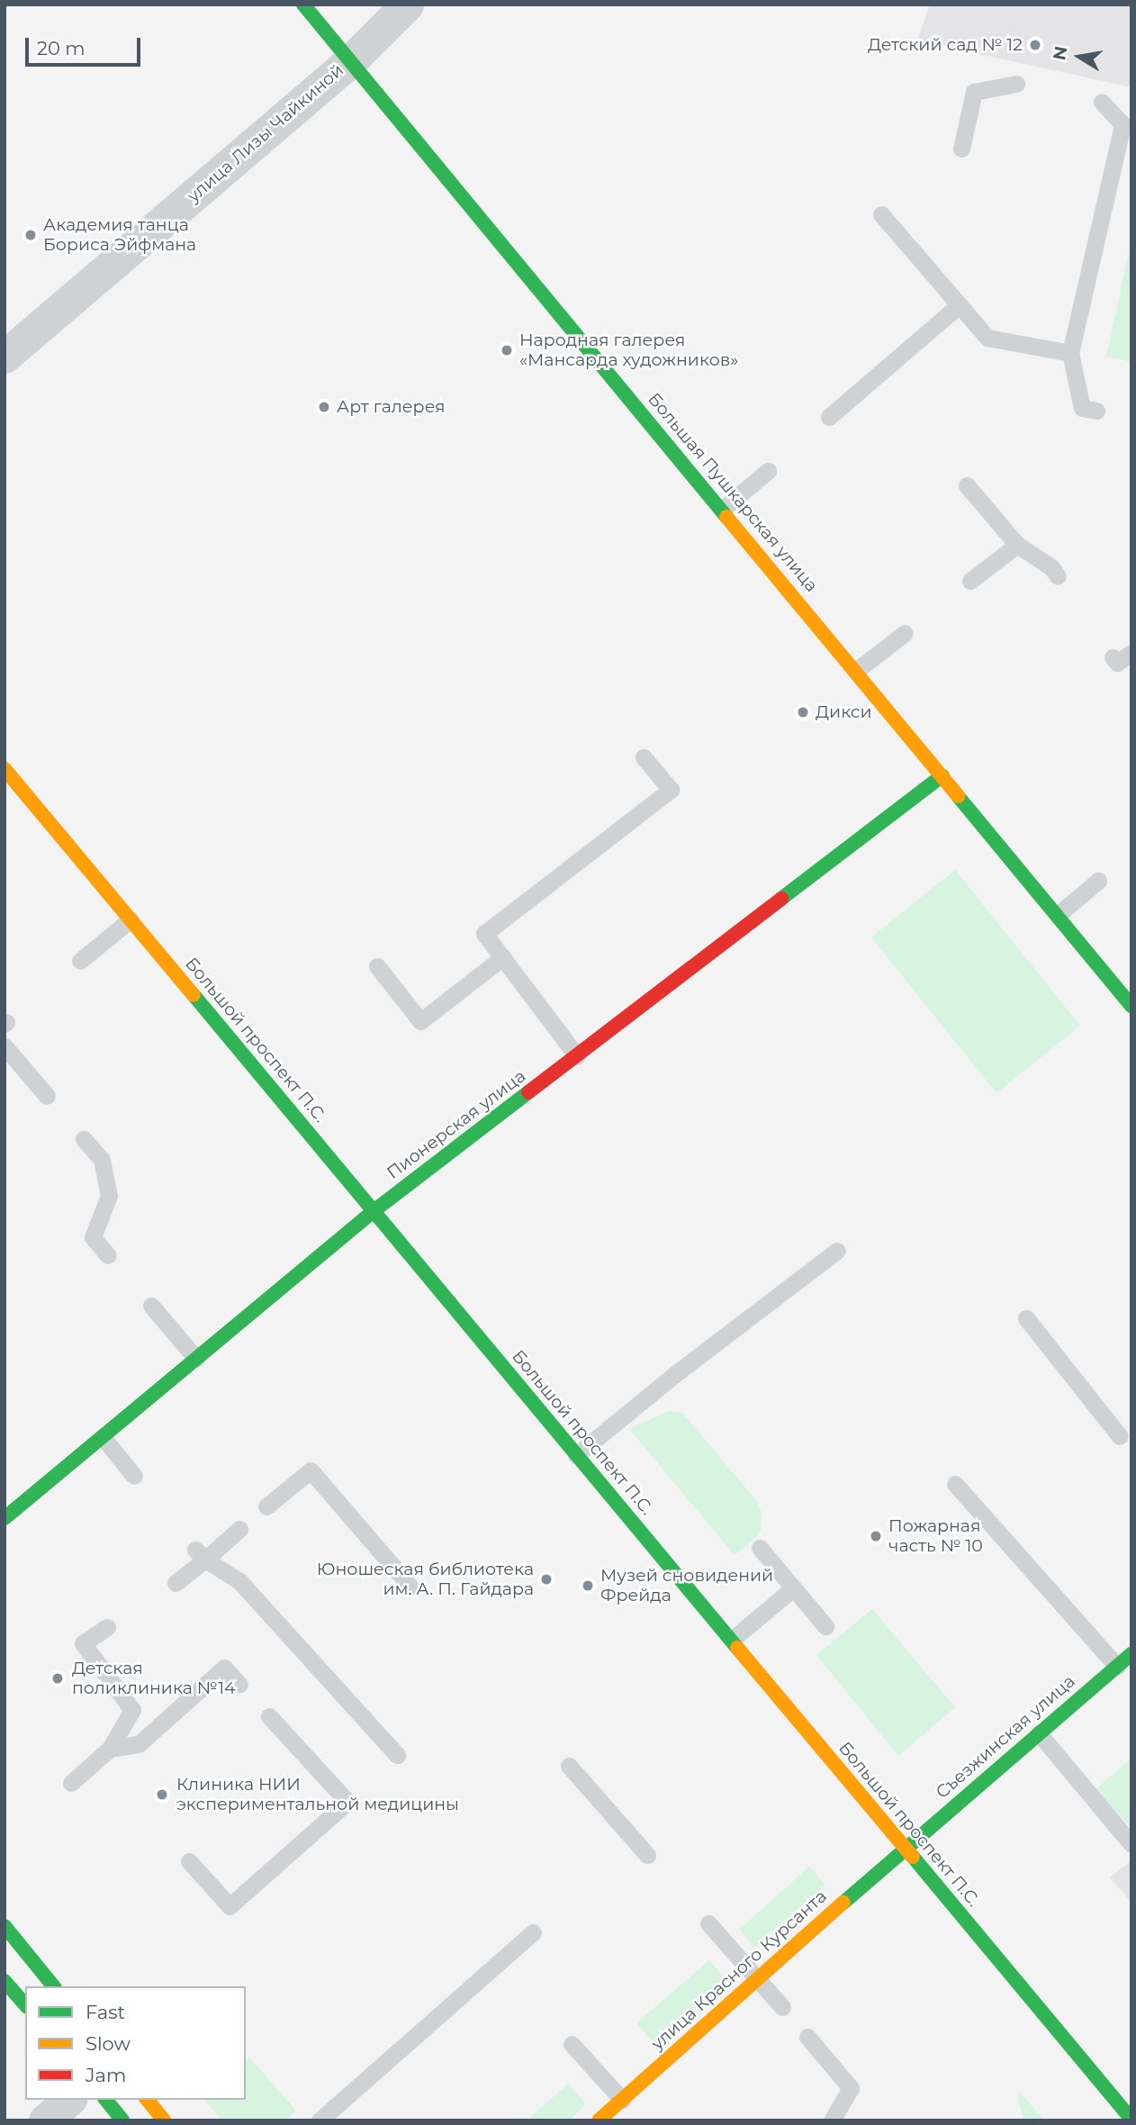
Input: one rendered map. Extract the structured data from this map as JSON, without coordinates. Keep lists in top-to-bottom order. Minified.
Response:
{"streets":{"main road":["Большая Пушкарская улица","Большой проспект П.С.","Пионерская улица","Съезжинская улица","улица Красного Курсанта"],"street":["улица Лизы Чайкиной"]},"crossings":[["улица Лизы Чайкиной","Большая Пушкарская улица"],["Большая Пушкарская улица","Пионерская улица"],["Большой проспект П.С.","Пионерская улица"],["Большой проспект П.С.","Съезжинская улица"],["Большой проспект П.С.","улица Красного Курсанта"],["Съезжинская улица","улица Красного Курсанта"]],"places":["Детский сад № 12","Академия танца Бориса Эйфмана","Народная галерея «Мансарда художников»","Арт галерея","Дикси","Пожарная часть № 10","Юношеская библиотека им. А. П. Гайдара","Музей сновидений Фрейда","Детская поликлиника №14","Клиника НИИ экспериментальной медицины"],"legend":["Fast","Slow","Jam"],"scale_bar":"20 m","north":"left"}
